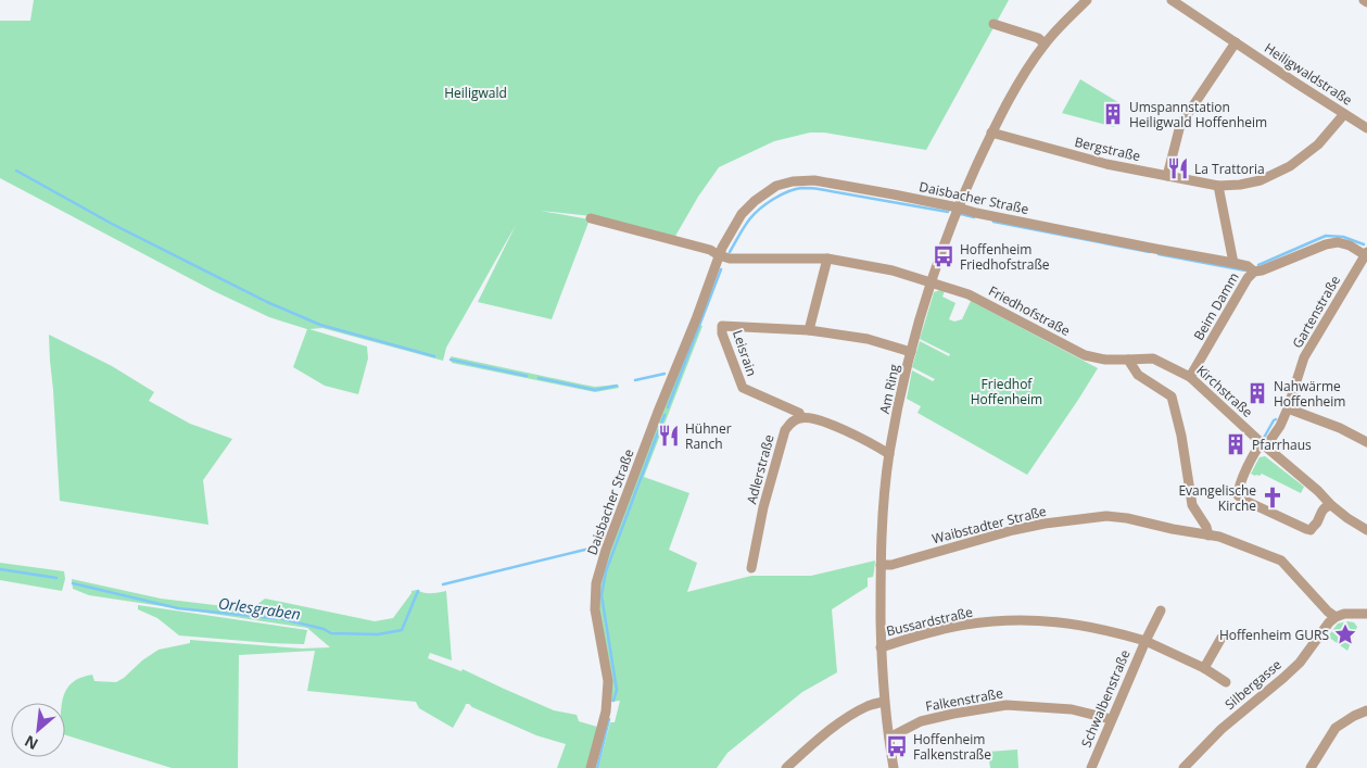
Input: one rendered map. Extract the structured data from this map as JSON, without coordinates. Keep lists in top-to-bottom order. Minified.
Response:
{"streets":{"street":["Heiligwaldstraße","Bergstraße","Daisbacher Straße","Beim Damm","Friedhofstraße","Gartenstraße","Leisrain","Am Ring","Kirchstraße","Adlerstraße","Waibstadter Straße","Bussardstraße","Silbergasse","Schwalbenstraße","Falkenstraße"]},"crossings":[["Heiligwaldstraße","Bergstraße"],["Bergstraße","Am Ring"],["Daisbacher Straße","Beim Damm"],["Daisbacher Straße","Friedhofstraße"],["Daisbacher Straße","Am Ring"],["Beim Damm","Gartenstraße"],["Beim Damm","Kirchstraße"],["Friedhofstraße","Am Ring"],["Friedhofstraße","Kirchstraße"],["Gartenstraße","Kirchstraße"],["Leisrain","Adlerstraße"],["Am Ring","Waibstadter Straße"],["Am Ring","Bussardstraße"],["Am Ring","Falkenstraße"],["Waibstadter Straße","Silbergasse"],["Bussardstraße","Schwalbenstraße"],["Schwalbenstraße","Falkenstraße"]],"water":["Orlesgraben"],"parks":["Heiligwald","Friedhof Hoffenheim"],"places":{"building":["Umspannstation Heiligwald Hoffenheim","Nahwärme Hoffenheim","Pfarrhaus"],"restaurant":["La Trattoria","Hühner Ranch"],"bus stop":["Hoffenheim Friedhofstraße","Hoffenheim Falkenstraße"],"church":["Evangelische Kirche"],"place":["Hoffenheim GURS"]},"north":"bottom left"}
